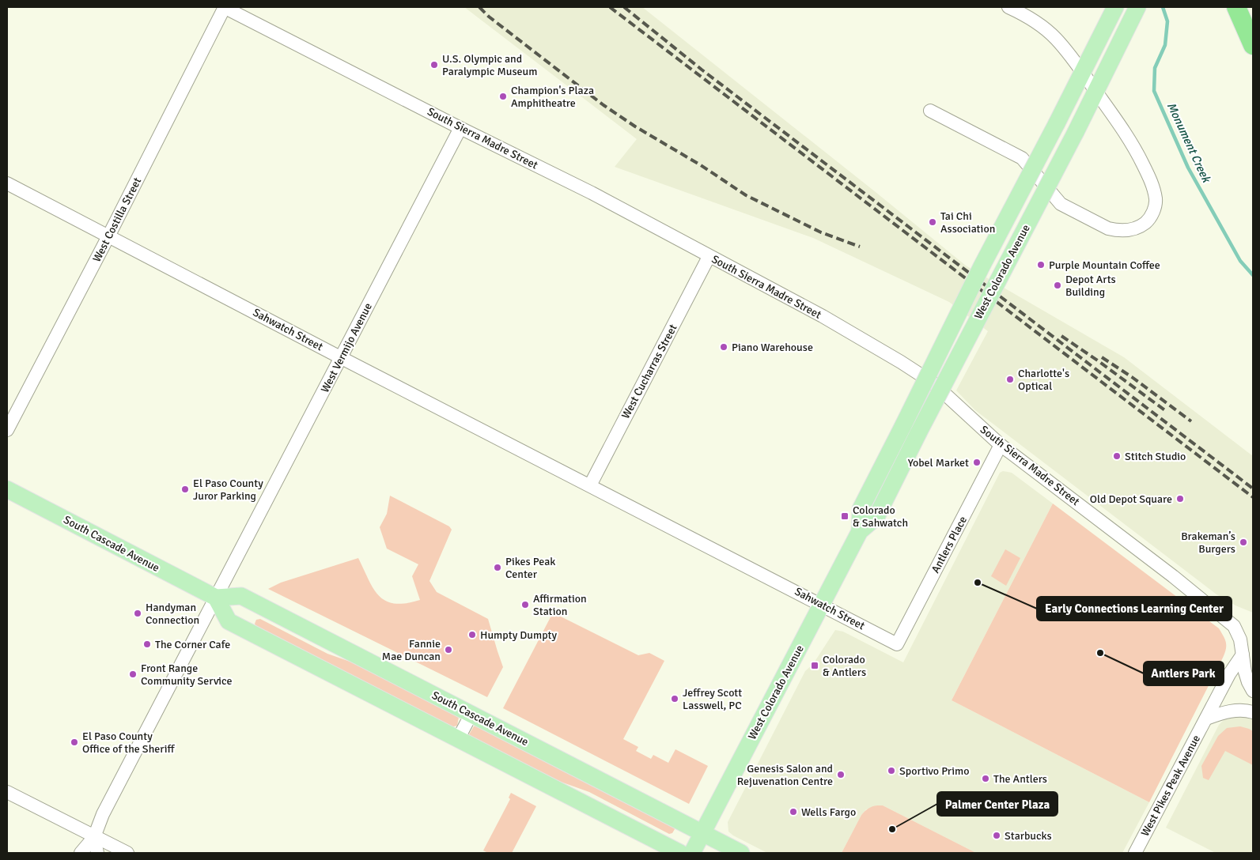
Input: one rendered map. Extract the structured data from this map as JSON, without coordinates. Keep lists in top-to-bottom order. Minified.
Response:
{"streets":{"main road":["West Colorado Avenue","South Cascade Avenue"],"street":["South Sierra Madre Street","West Costilla Street","Sahwatch Street","West Vermijo Avenue","West Cucharras Street","Antlers Place","West Pikes Peak Avenue"]},"crossings":[["South Sierra Madre Street","West Costilla Street"],["South Sierra Madre Street","West Vermijo Avenue"],["South Sierra Madre Street","West Cucharras Street"],["South Sierra Madre Street","Antlers Place"],["South Sierra Madre Street","West Pikes Peak Avenue"],["West Costilla Street","Sahwatch Street"],["West Colorado Avenue","Sahwatch Street"],["West Colorado Avenue","South Cascade Avenue"],["Sahwatch Street","West Vermijo Avenue"],["Sahwatch Street","West Cucharras Street"],["Sahwatch Street","Antlers Place"],["West Vermijo Avenue","South Cascade Avenue"]],"water":["Monument Creek"],"places":{"other":["U.S. Olympic and Paralympic Museum","Champion's Plaza Amphitheatre","Tai Chi Association","Purple Mountain Coffee","Depot Arts Building","Piano Warehouse","Charlotte's Optical","Stitch Studio","Yobel Market","El Paso County Juror Parking","Old Depot Square","Brakeman’s Burgers","Pikes Peak Center","Early Connections Learning Center","Affirmation Station","Handyman Connection","Humpty Dumpty","The Corner Cafe","Fannie Mae Duncan","Antlers Park","Front Range Community Service","Jeffrey Scott Lasswell, PC","El Paso County Office of the Sheriff","Sportivo Primo","Genesis Salon and Rejuvenation Centre","The Antlers","Wells Fargo","Palmer Center Plaza","Starbucks"],"transit":["Colorado & Sahwatch","Colorado & Antlers"]}}
